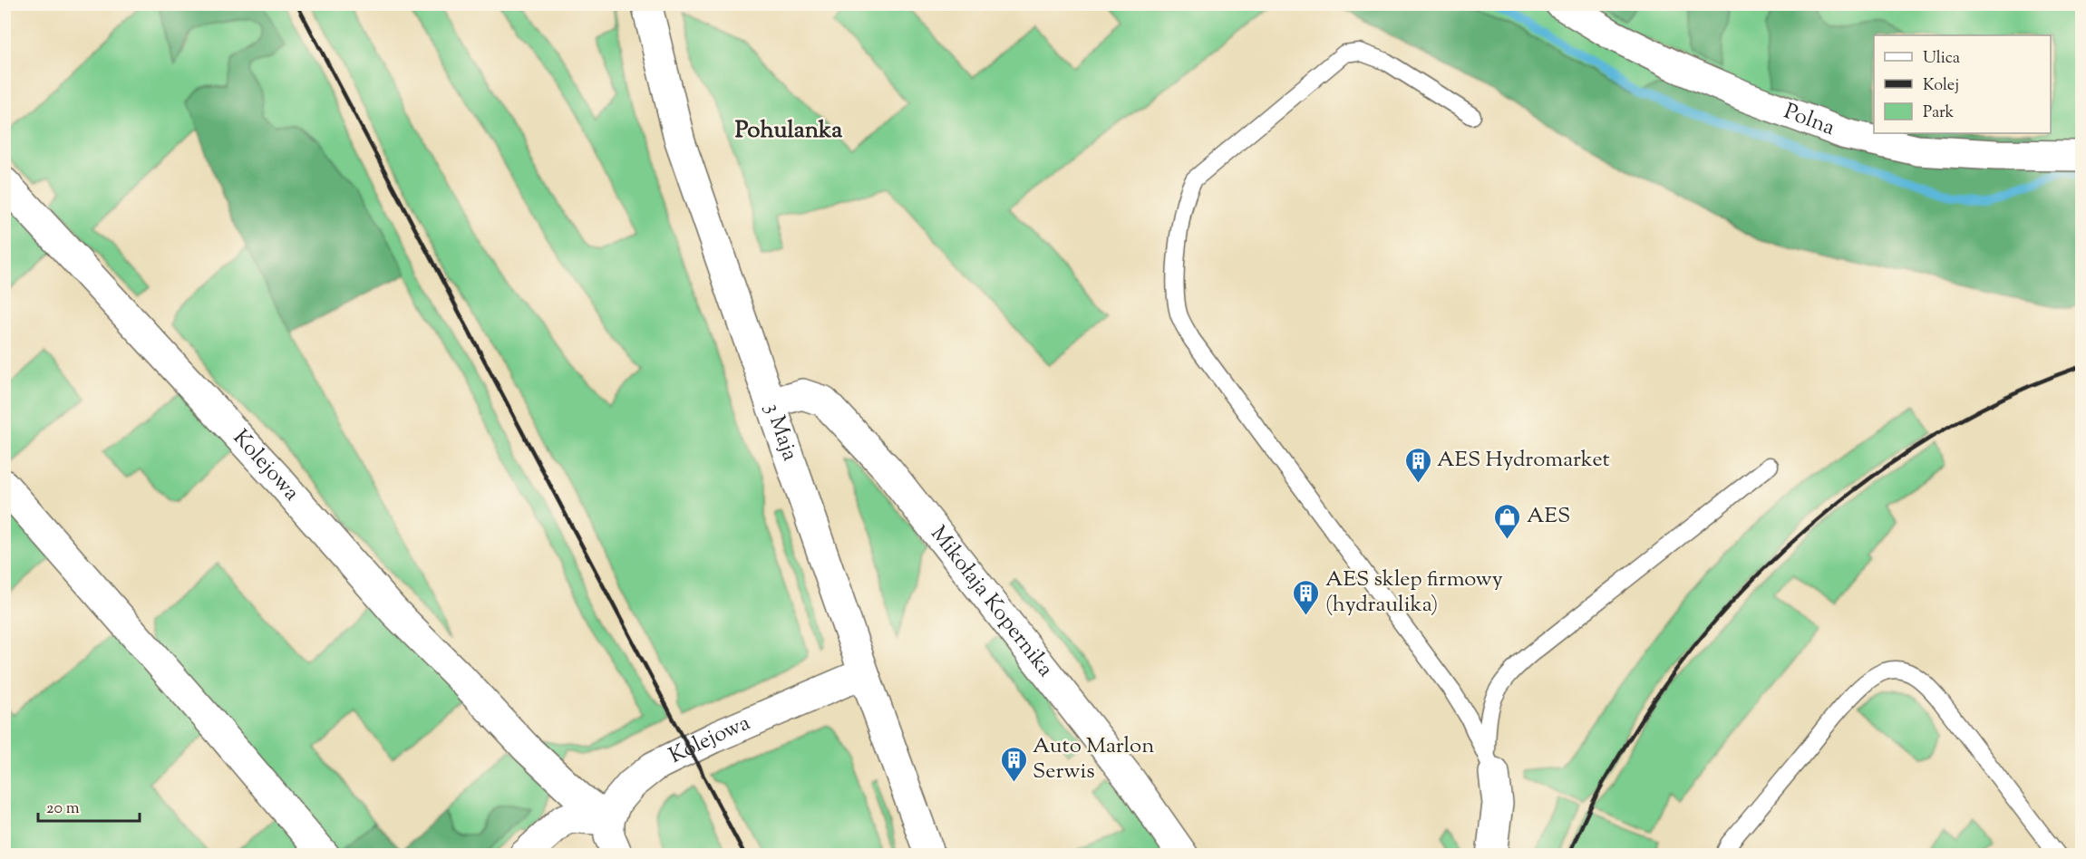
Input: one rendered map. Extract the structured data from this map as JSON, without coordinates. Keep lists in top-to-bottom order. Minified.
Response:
{"streets":{"street":["Polna","3 Maja","Kolejowa","Mikołaja Kopernika"]},"crossings":[["3 Maja","Kolejowa"],["3 Maja","Mikołaja Kopernika"]],"districts":["Pohulanka"],"places":{"building":["AES Hydromarket","AES sklep firmowy (hydraulika)","Auto Marlon Serwis"],"shop":["AES"]},"legend":["Ulica","Kolej","Park"],"scale_bar":"20 m"}
